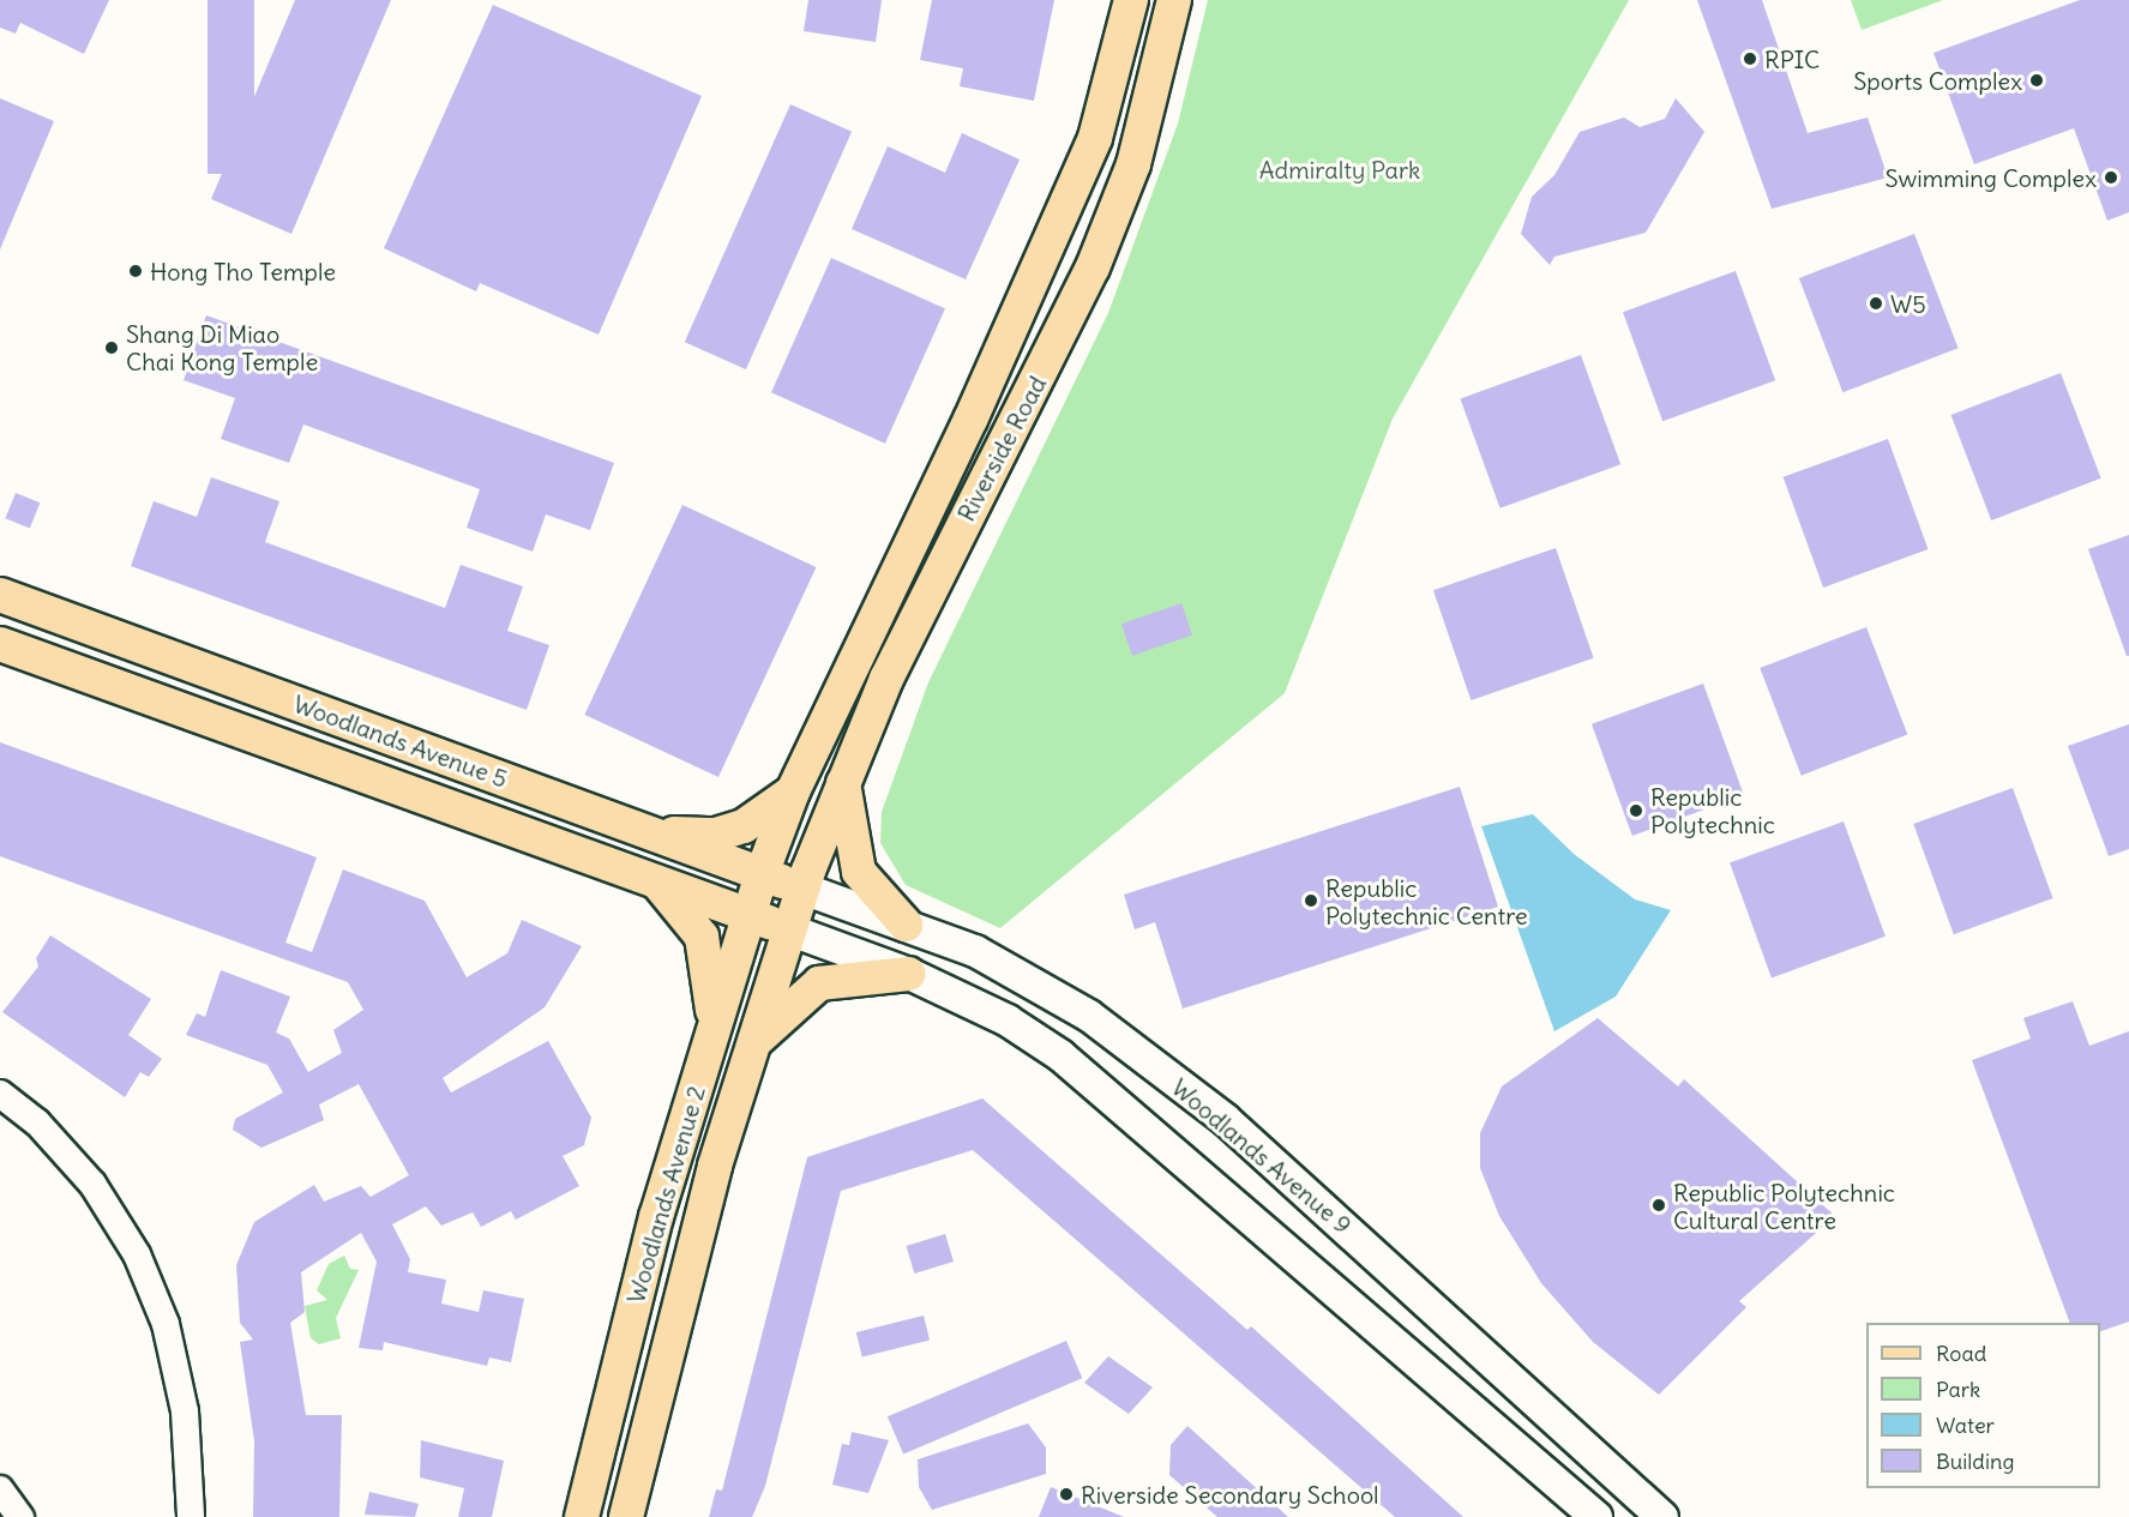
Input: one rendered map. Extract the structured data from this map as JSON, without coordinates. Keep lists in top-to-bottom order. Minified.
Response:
{"streets":{"main road":["Riverside Road","Woodlands Avenue 5","Woodlands Avenue 9","Woodlands Avenue 2"]},"crossings":[["Riverside Road","Woodlands Avenue 5"],["Riverside Road","Woodlands Avenue 9"],["Riverside Road","Woodlands Avenue 2"],["Woodlands Avenue 5","Woodlands Avenue 9"],["Woodlands Avenue 5","Woodlands Avenue 2"],["Woodlands Avenue 9","Woodlands Avenue 2"]],"parks":["Admiralty Park"],"places":["RPIC","Sports Complex","Swimming Complex","Hong Tho Temple","W5","Shang Di Miao Chai Kong Temple","Republic Polytechnic","Republic Polytechnic Centre","Republic Polytechnic Cultural Centre","Riverside Secondary School"],"legend":["Road","Park","Water","Building"]}
